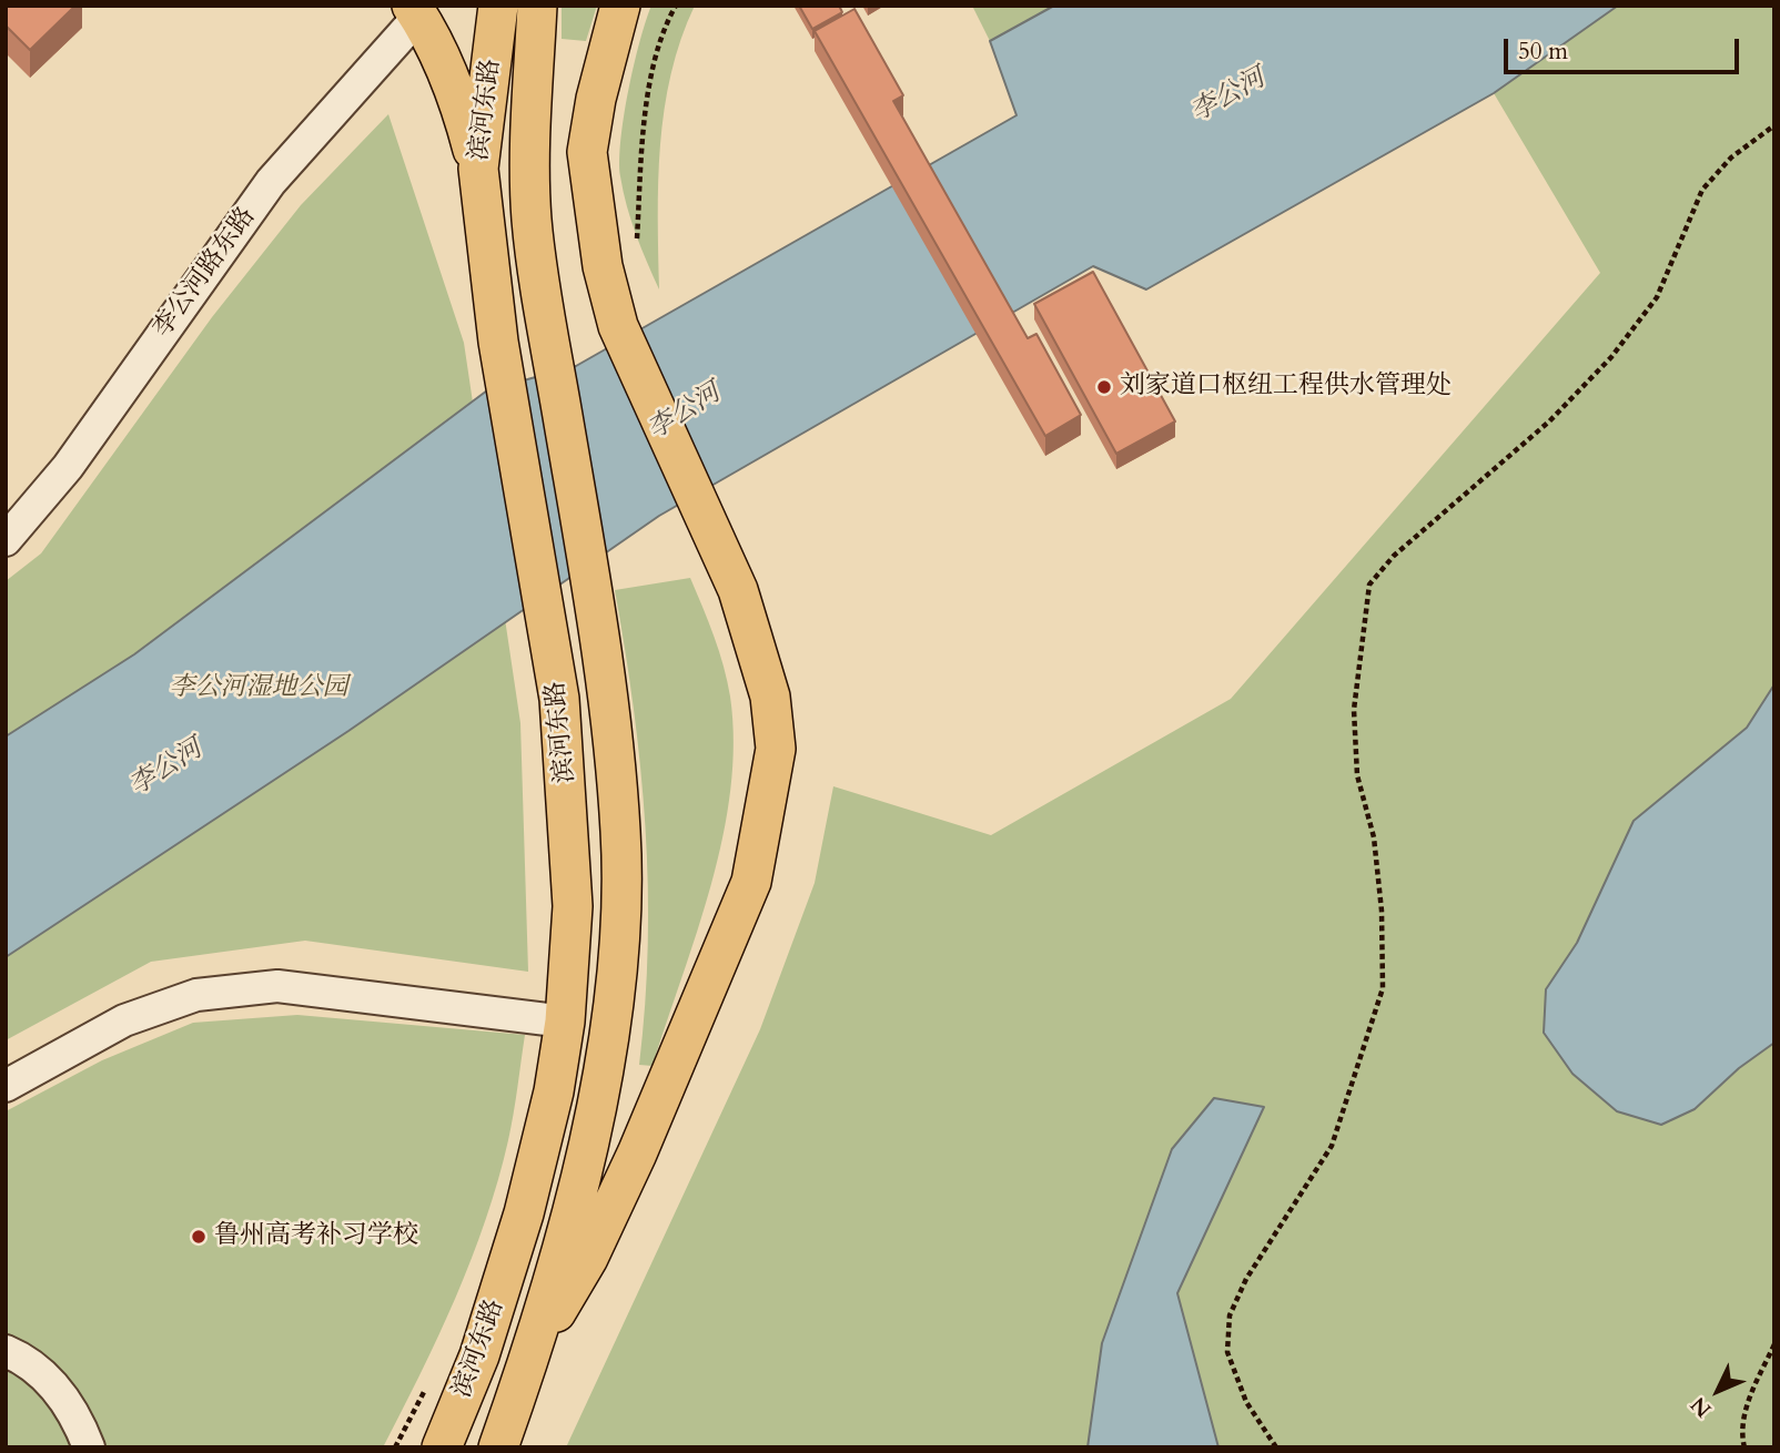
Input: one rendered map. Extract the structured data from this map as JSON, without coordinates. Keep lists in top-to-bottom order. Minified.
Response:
{"streets":{"main road":["滨河东路"],"street":["李公河路东路"]},"water":["李公河"],"parks":["李公河湿地公园"],"places":["刘家道口枢纽工程供水管理处","鲁州高考补习学校"],"scale_bar":"50 m","north":"bottom left"}
